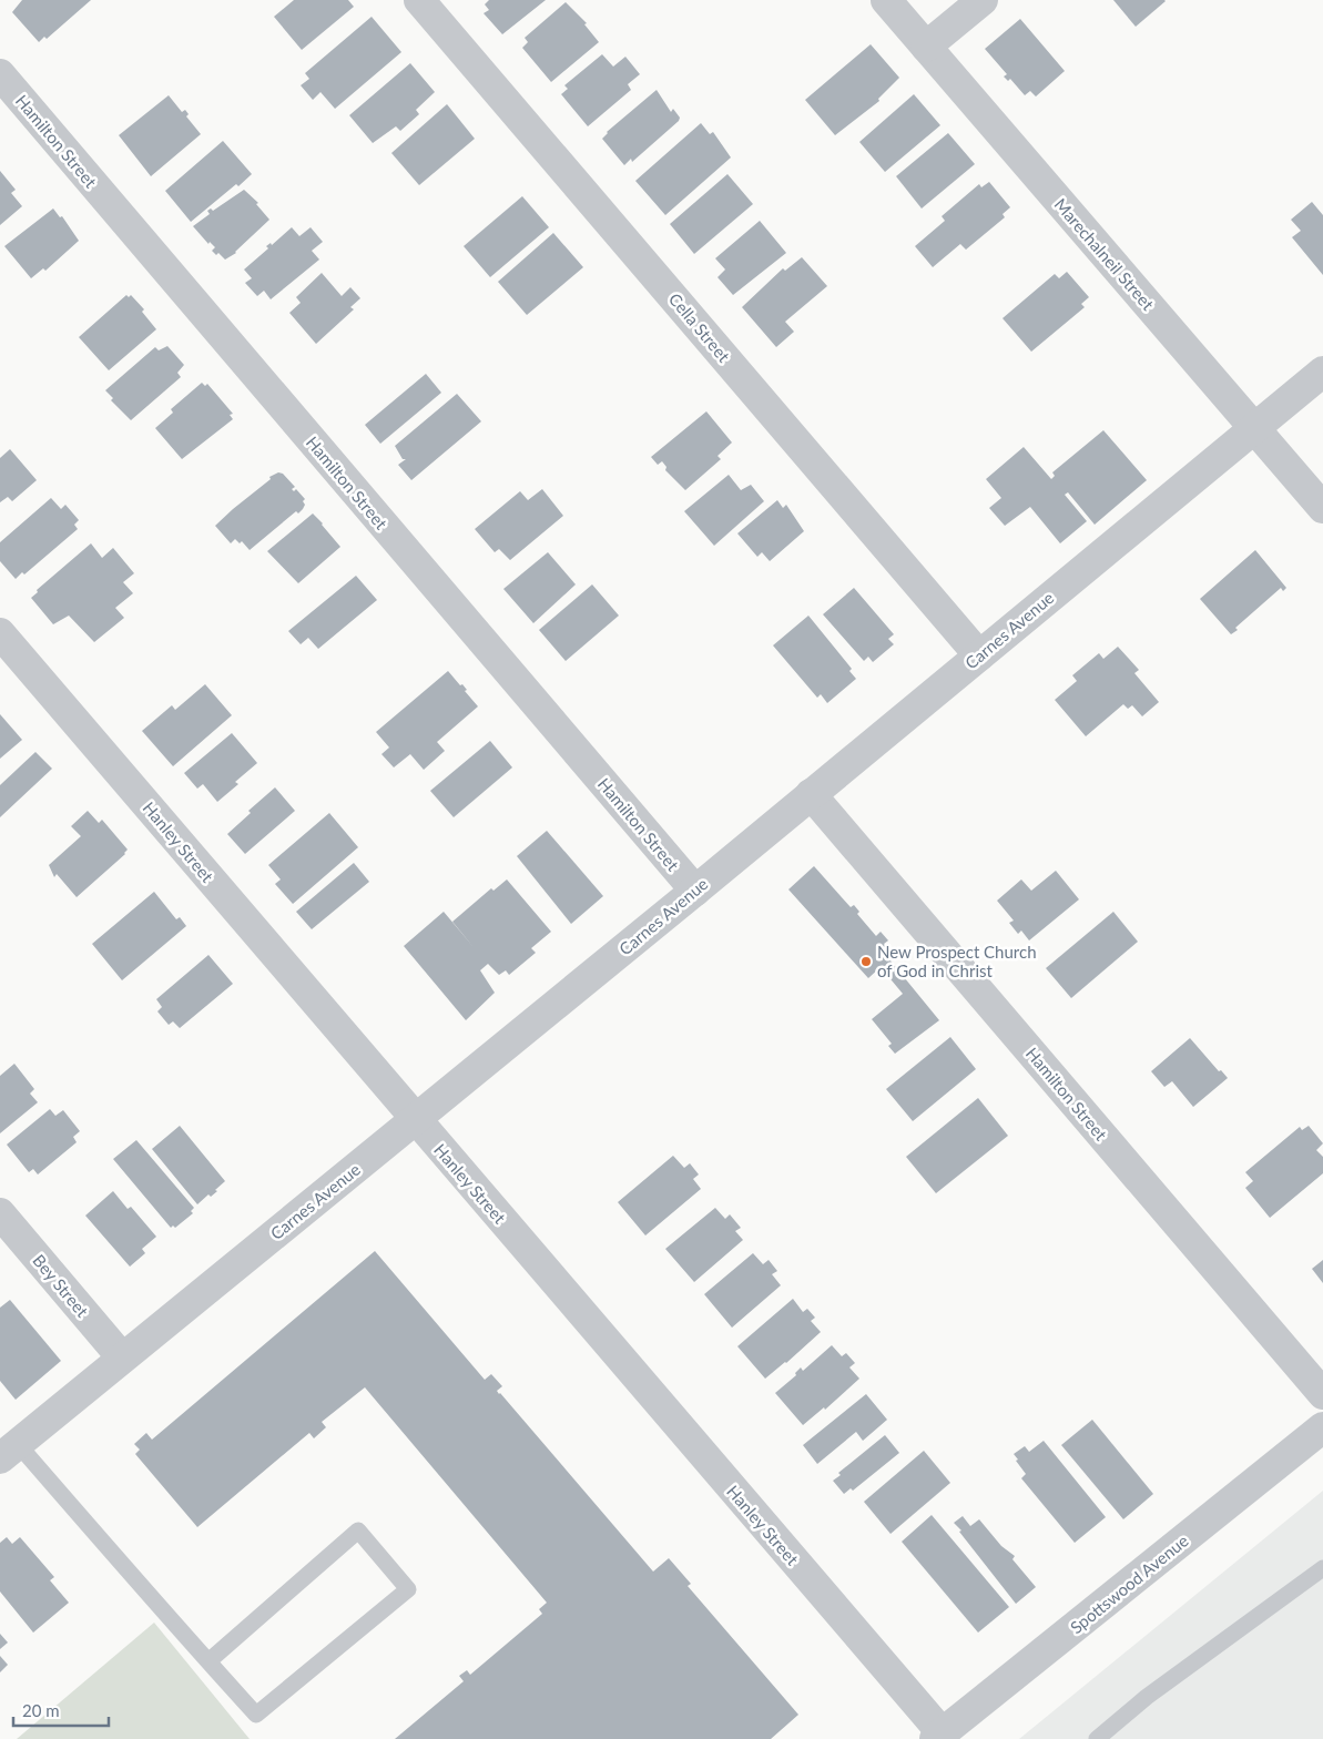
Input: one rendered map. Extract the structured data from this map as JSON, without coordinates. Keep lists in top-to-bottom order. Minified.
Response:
{"streets":{"street":["Hamilton Street","Marechalneil Street","Cella Street","Carnes Avenue","Hanley Street","Bey Street","Spottswood Avenue"]},"crossings":[["Hamilton Street","Carnes Avenue"],["Marechalneil Street","Carnes Avenue"],["Cella Street","Carnes Avenue"],["Carnes Avenue","Hanley Street"],["Carnes Avenue","Bey Street"],["Hanley Street","Spottswood Avenue"]],"places":["New Prospect Church of God in Christ"],"scale_bar":"20 m"}
